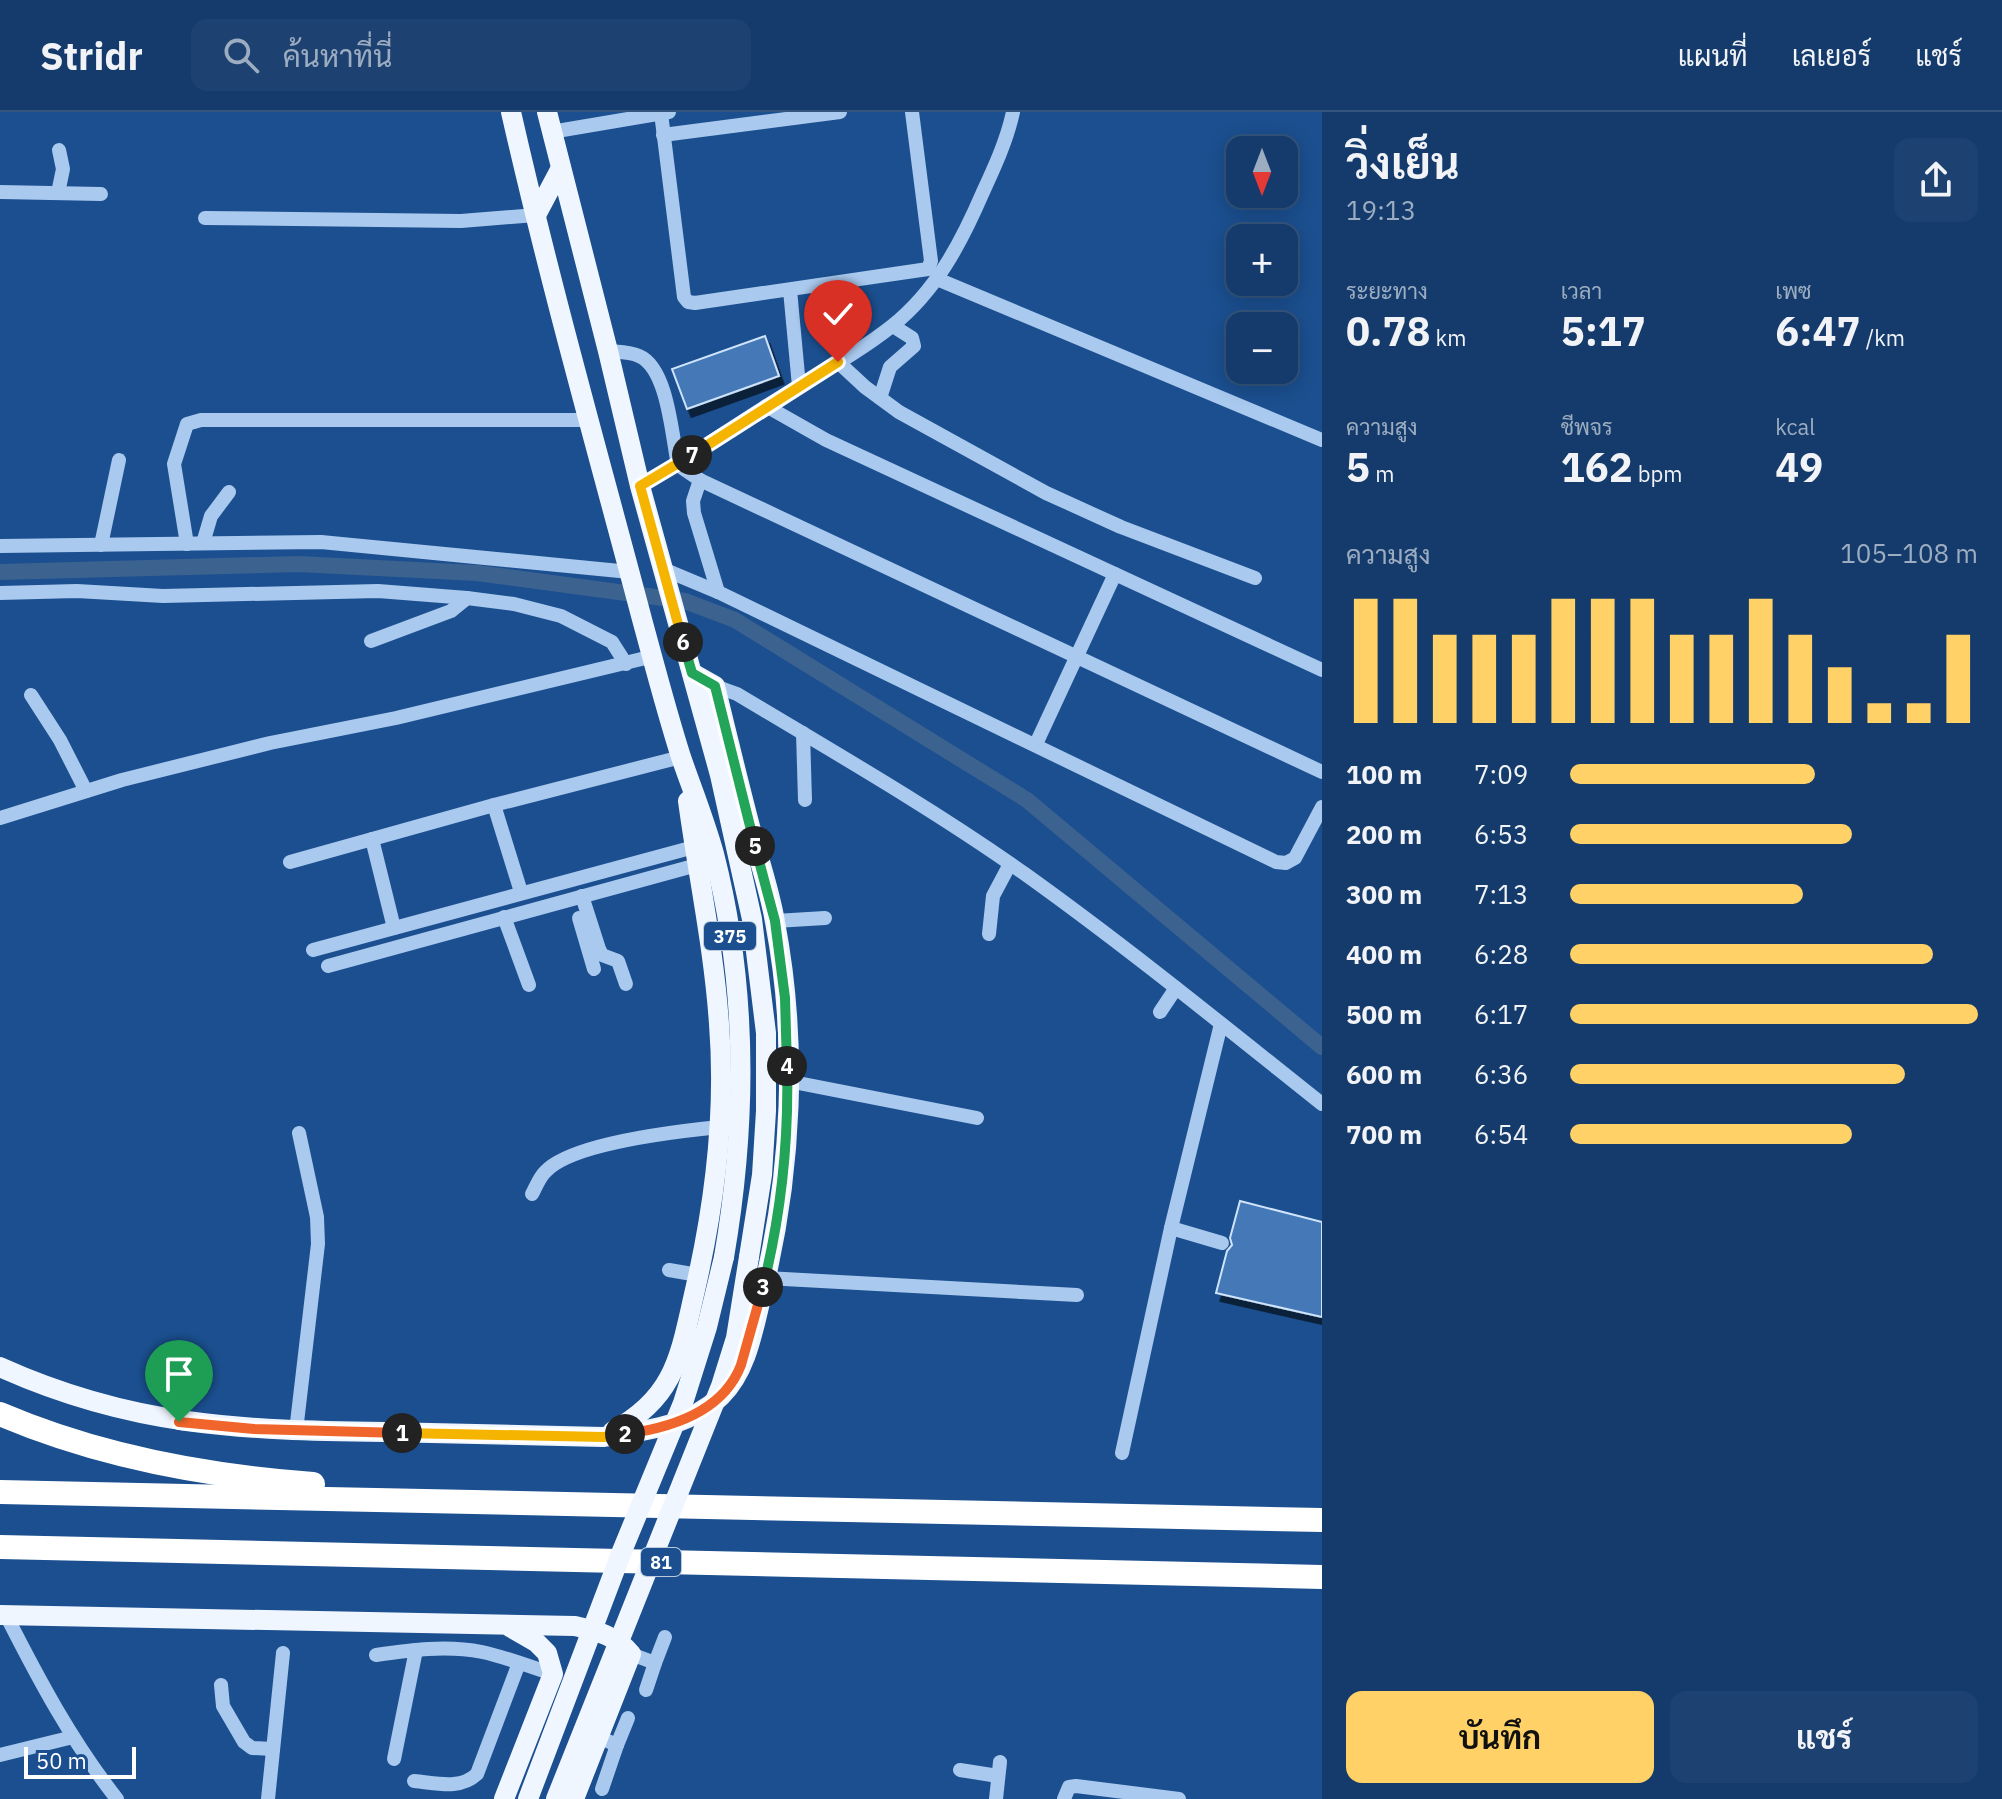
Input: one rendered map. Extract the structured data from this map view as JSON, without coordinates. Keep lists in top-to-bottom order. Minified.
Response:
{"streets":{"highway":["81"],"main road":["375"]},"scale_bar":"50 m","north":"bottom","page":{"header":"Stridr","search":"ค้นหาที่นี่","nav":["แผนที่","เลเยอร์","แชร์"],"heading":["วิ่งเย็น","19:13"],"map_buttons":["+","−"],"stats":[["ระยะทาง","0.78 km"],["เวลา","5:17"],["เพซ","6:47 /km"],["ความสูง","5 m"],["ชีพจร","162 bpm"],["kcal","49"]],"pins":["7","6","5","4","3","1","2"],"chart":["ความสูง","105–108 m"],"list":[{"name":"100 m","note":"7:09"},{"name":"200 m","note":"6:53"},{"name":"300 m","note":"7:13"},{"name":"400 m","note":"6:28"},{"name":"500 m","note":"6:17"},{"name":"600 m","note":"6:36"},{"name":"700 m","note":"6:54"}],"buttons":["บันทึก","แชร์"],"scale":"50 m"}}
